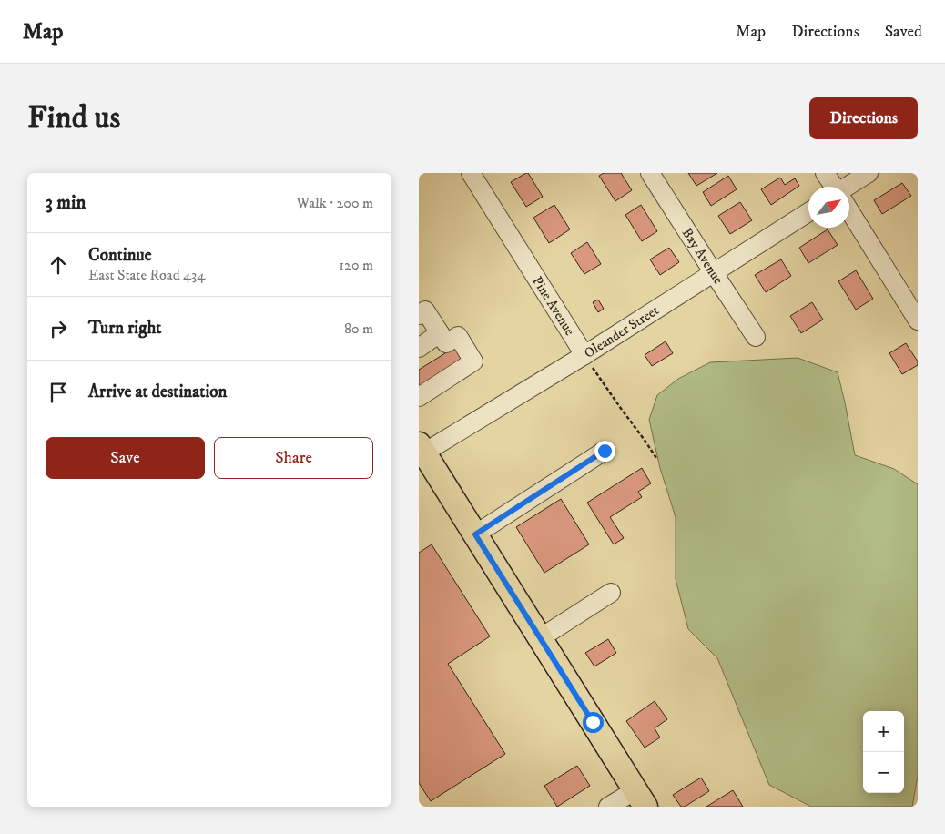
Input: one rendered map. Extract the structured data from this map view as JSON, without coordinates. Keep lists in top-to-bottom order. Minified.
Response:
{"streets":{"street":["Bay Avenue","Pine Avenue","Oleander Street"]},"crossings":[["Bay Avenue","Oleander Street"],["Pine Avenue","Oleander Street"]],"north":"top right","page":{"header":"Map","nav":["Map","Directions","Saved"],"buttons":["Directions",["Save","Share"]],"title":"Find us","heading":["3 min","Walk · 200 m"],"list":[["Continue","East State Road 434","120 m"],["Turn right","80 m"],"Arrive at destination"],"map_buttons":["+","−"]}}
